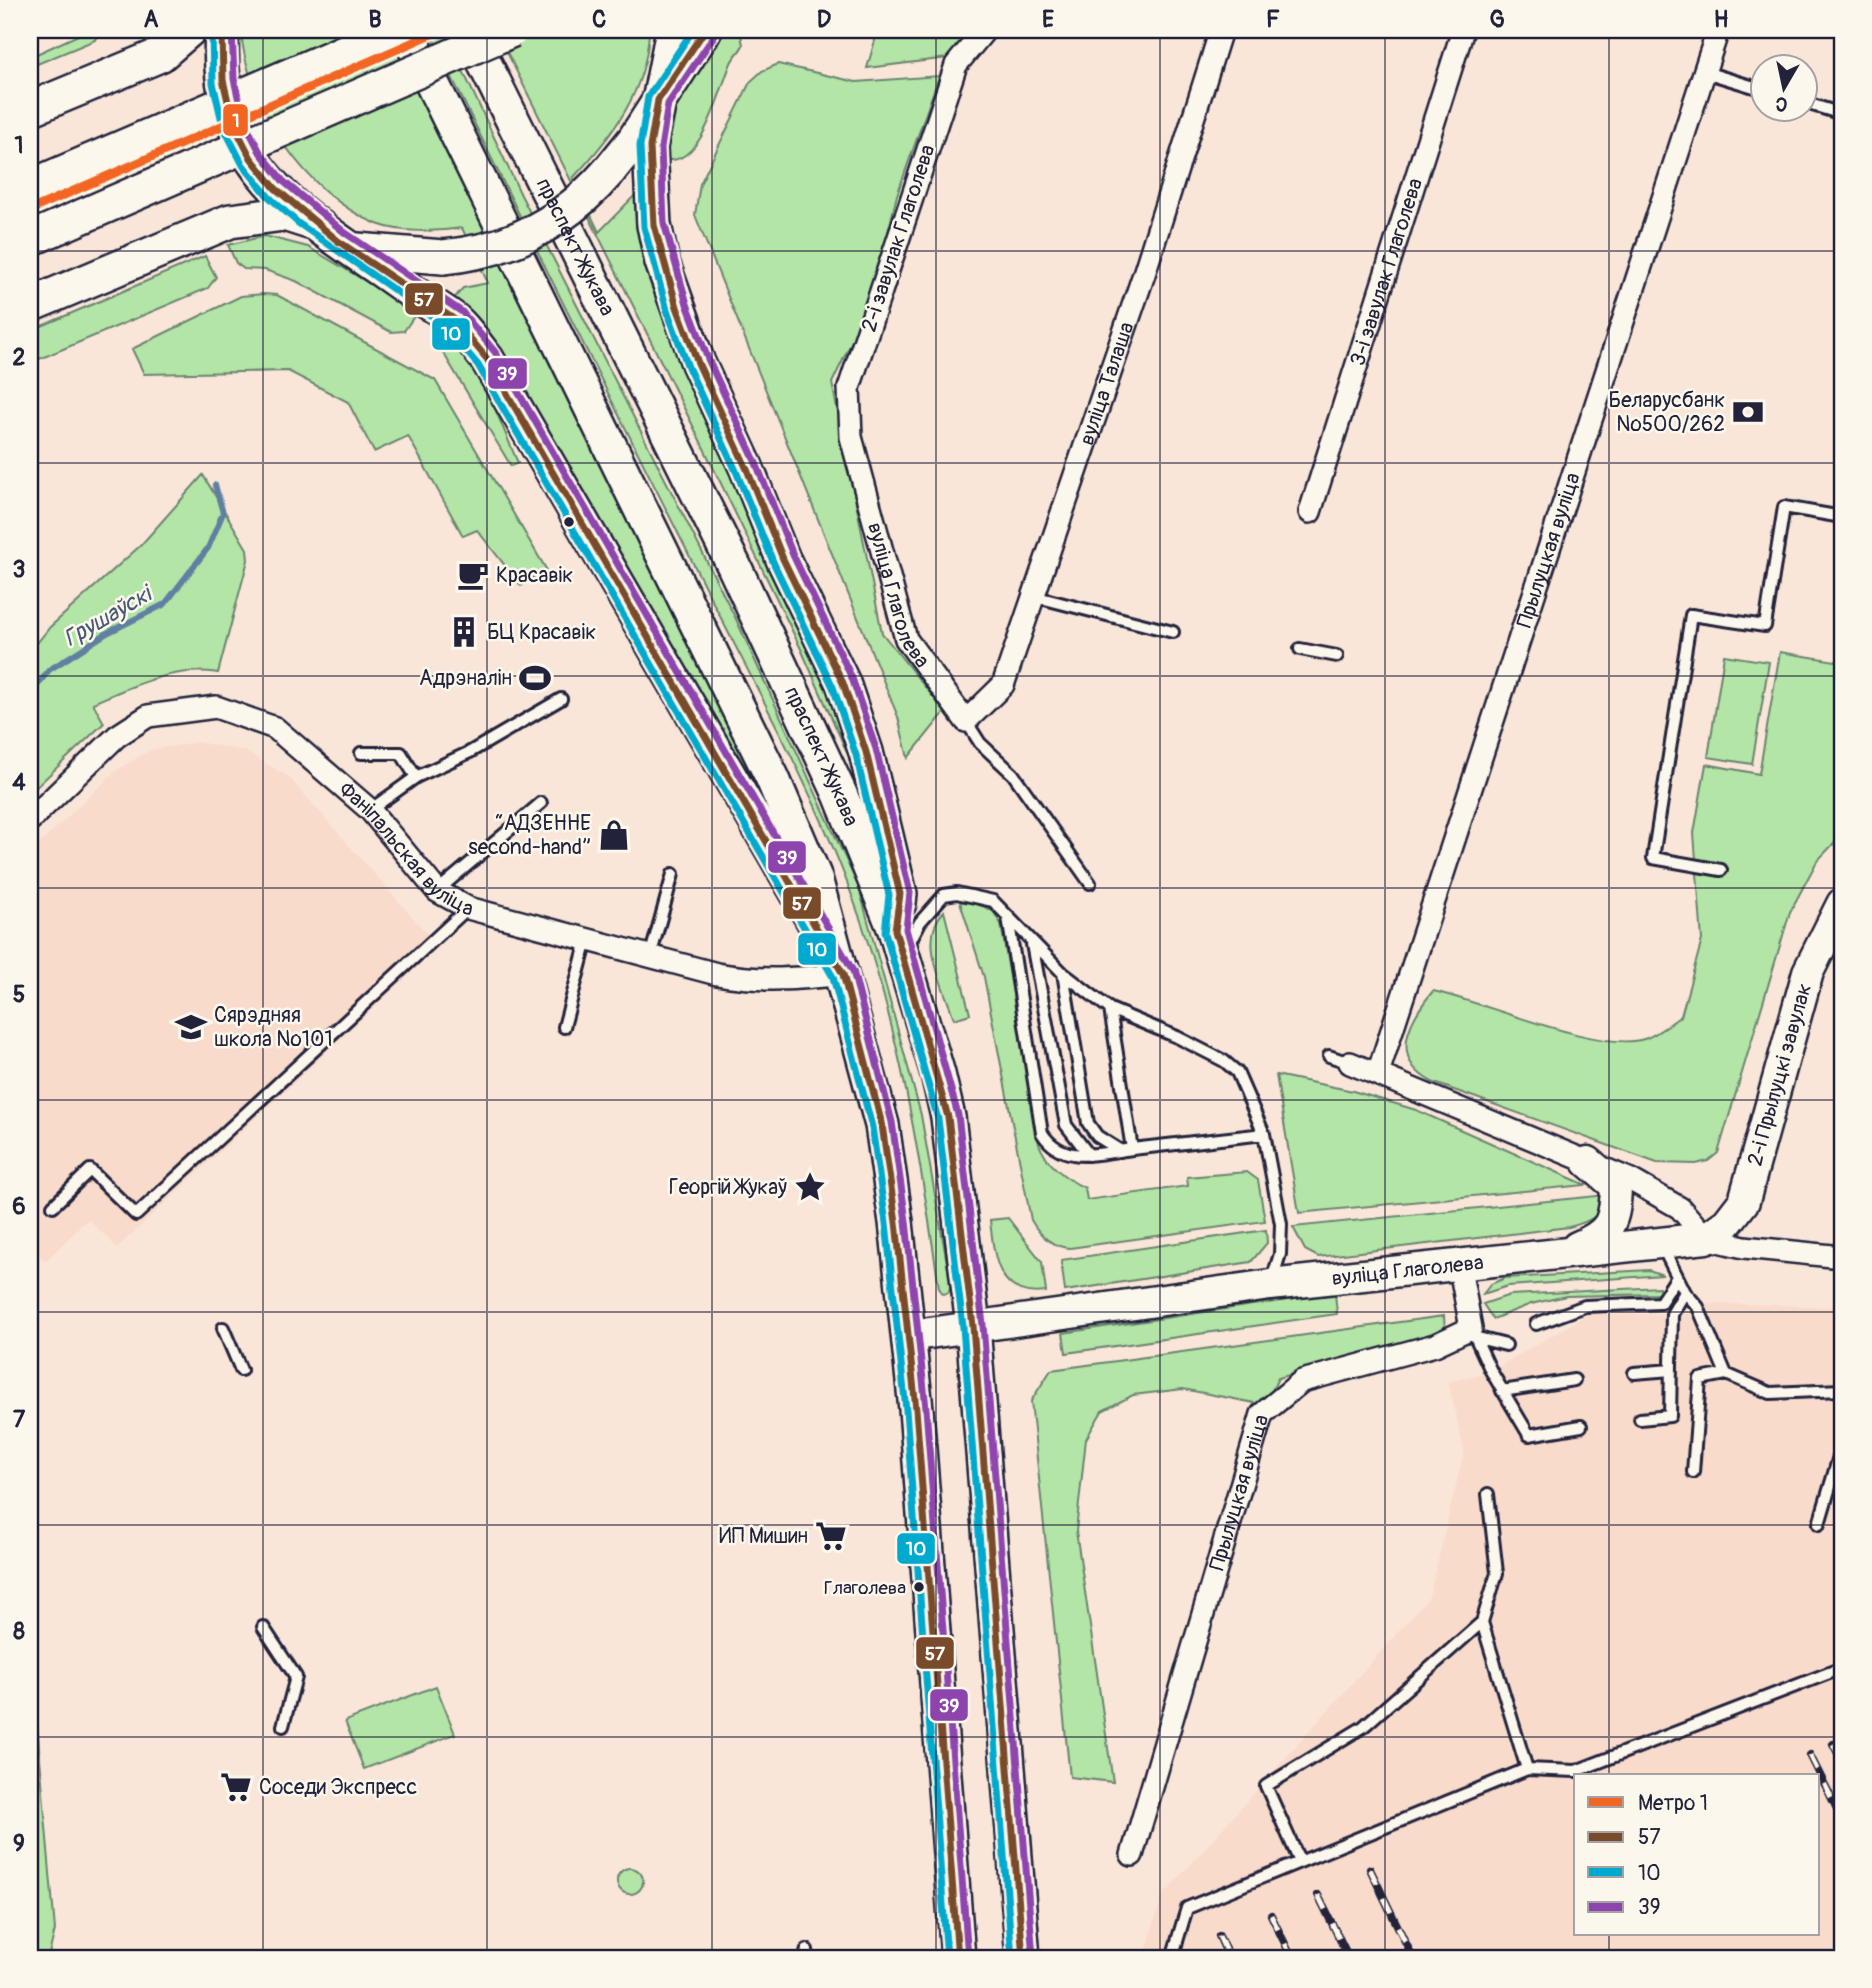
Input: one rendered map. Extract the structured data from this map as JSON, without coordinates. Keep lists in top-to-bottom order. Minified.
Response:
{"streets":{"main road":["праспект Жукава"],"street":["2-і завулак Глаголева","3-і завулак Глаголева","вуліца Талаша","Прылуцкая вуліца","вуліца Глаголева","Фаніпальская вуліца","2-і Прылуцкі завулак"]},"crossings":[["2-і завулак Глаголева","вуліца Глаголева"],["праспект Жукава","вуліца Глаголева"],["вуліца Талаша","вуліца Глаголева"],["вуліца Глаголева","2-і Прылуцкі завулак"]],"water":["Грушаўскі"],"places":{"bank":["Беларусбанк №500/262"],"cafe":["Красавік"],"building":["БЦ Красавік"],"sports":["Адрэналін"],"shop":["“АДЗЕННЕ second-hand”"],"school or university":["Сярэдняя школа №101"],"place":["Георгій Жукаў"],"supermarket":["ИП Мишин","Соседи Экспресс"],"other":["Глаголева"]},"lines":["metro line 1","transit line 57","transit line 10","transit line 39"],"legend":["Метро 1","57","10","39"],"north":"bottom","grid":{"columns":["A","B","C","D","E","F","G","H"],"rows":["1","2","3","4","5","6","7","8","9"]}}
